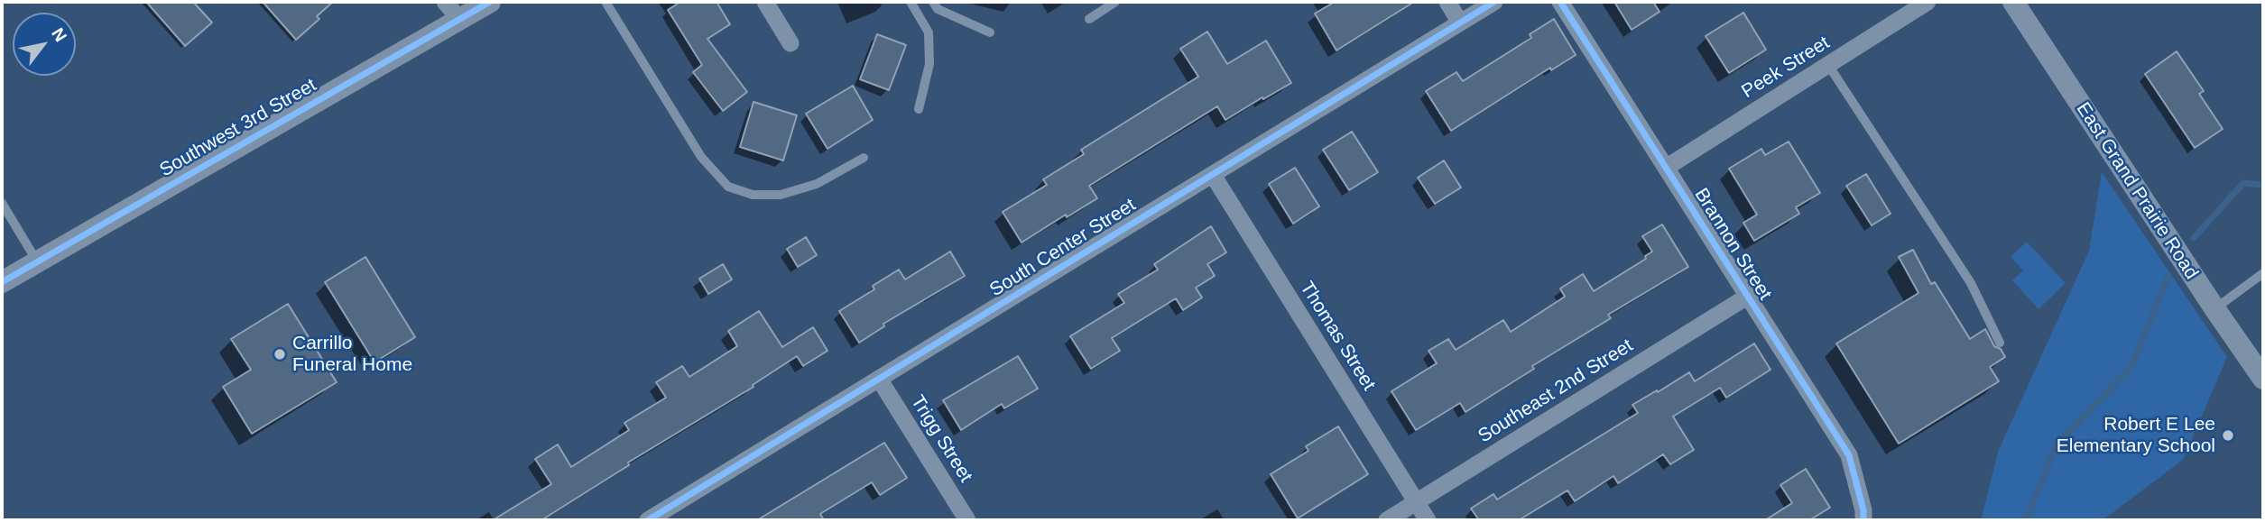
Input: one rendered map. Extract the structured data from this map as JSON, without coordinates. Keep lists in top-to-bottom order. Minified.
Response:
{"streets":{"street":["Peek Street","Southwest 3rd Street","East Grand Prairie Road","Brannon Street","South Center Street","Thomas Street","Southeast 2nd Street","Trigg Street"]},"crossings":[["Peek Street","Brannon Street"],["Brannon Street","Southeast 2nd Street"],["South Center Street","Thomas Street"],["South Center Street","Trigg Street"],["Thomas Street","Southeast 2nd Street"]],"places":["Carrillo Funeral Home","Robert E Lee Elementary School"],"north":"top right"}
